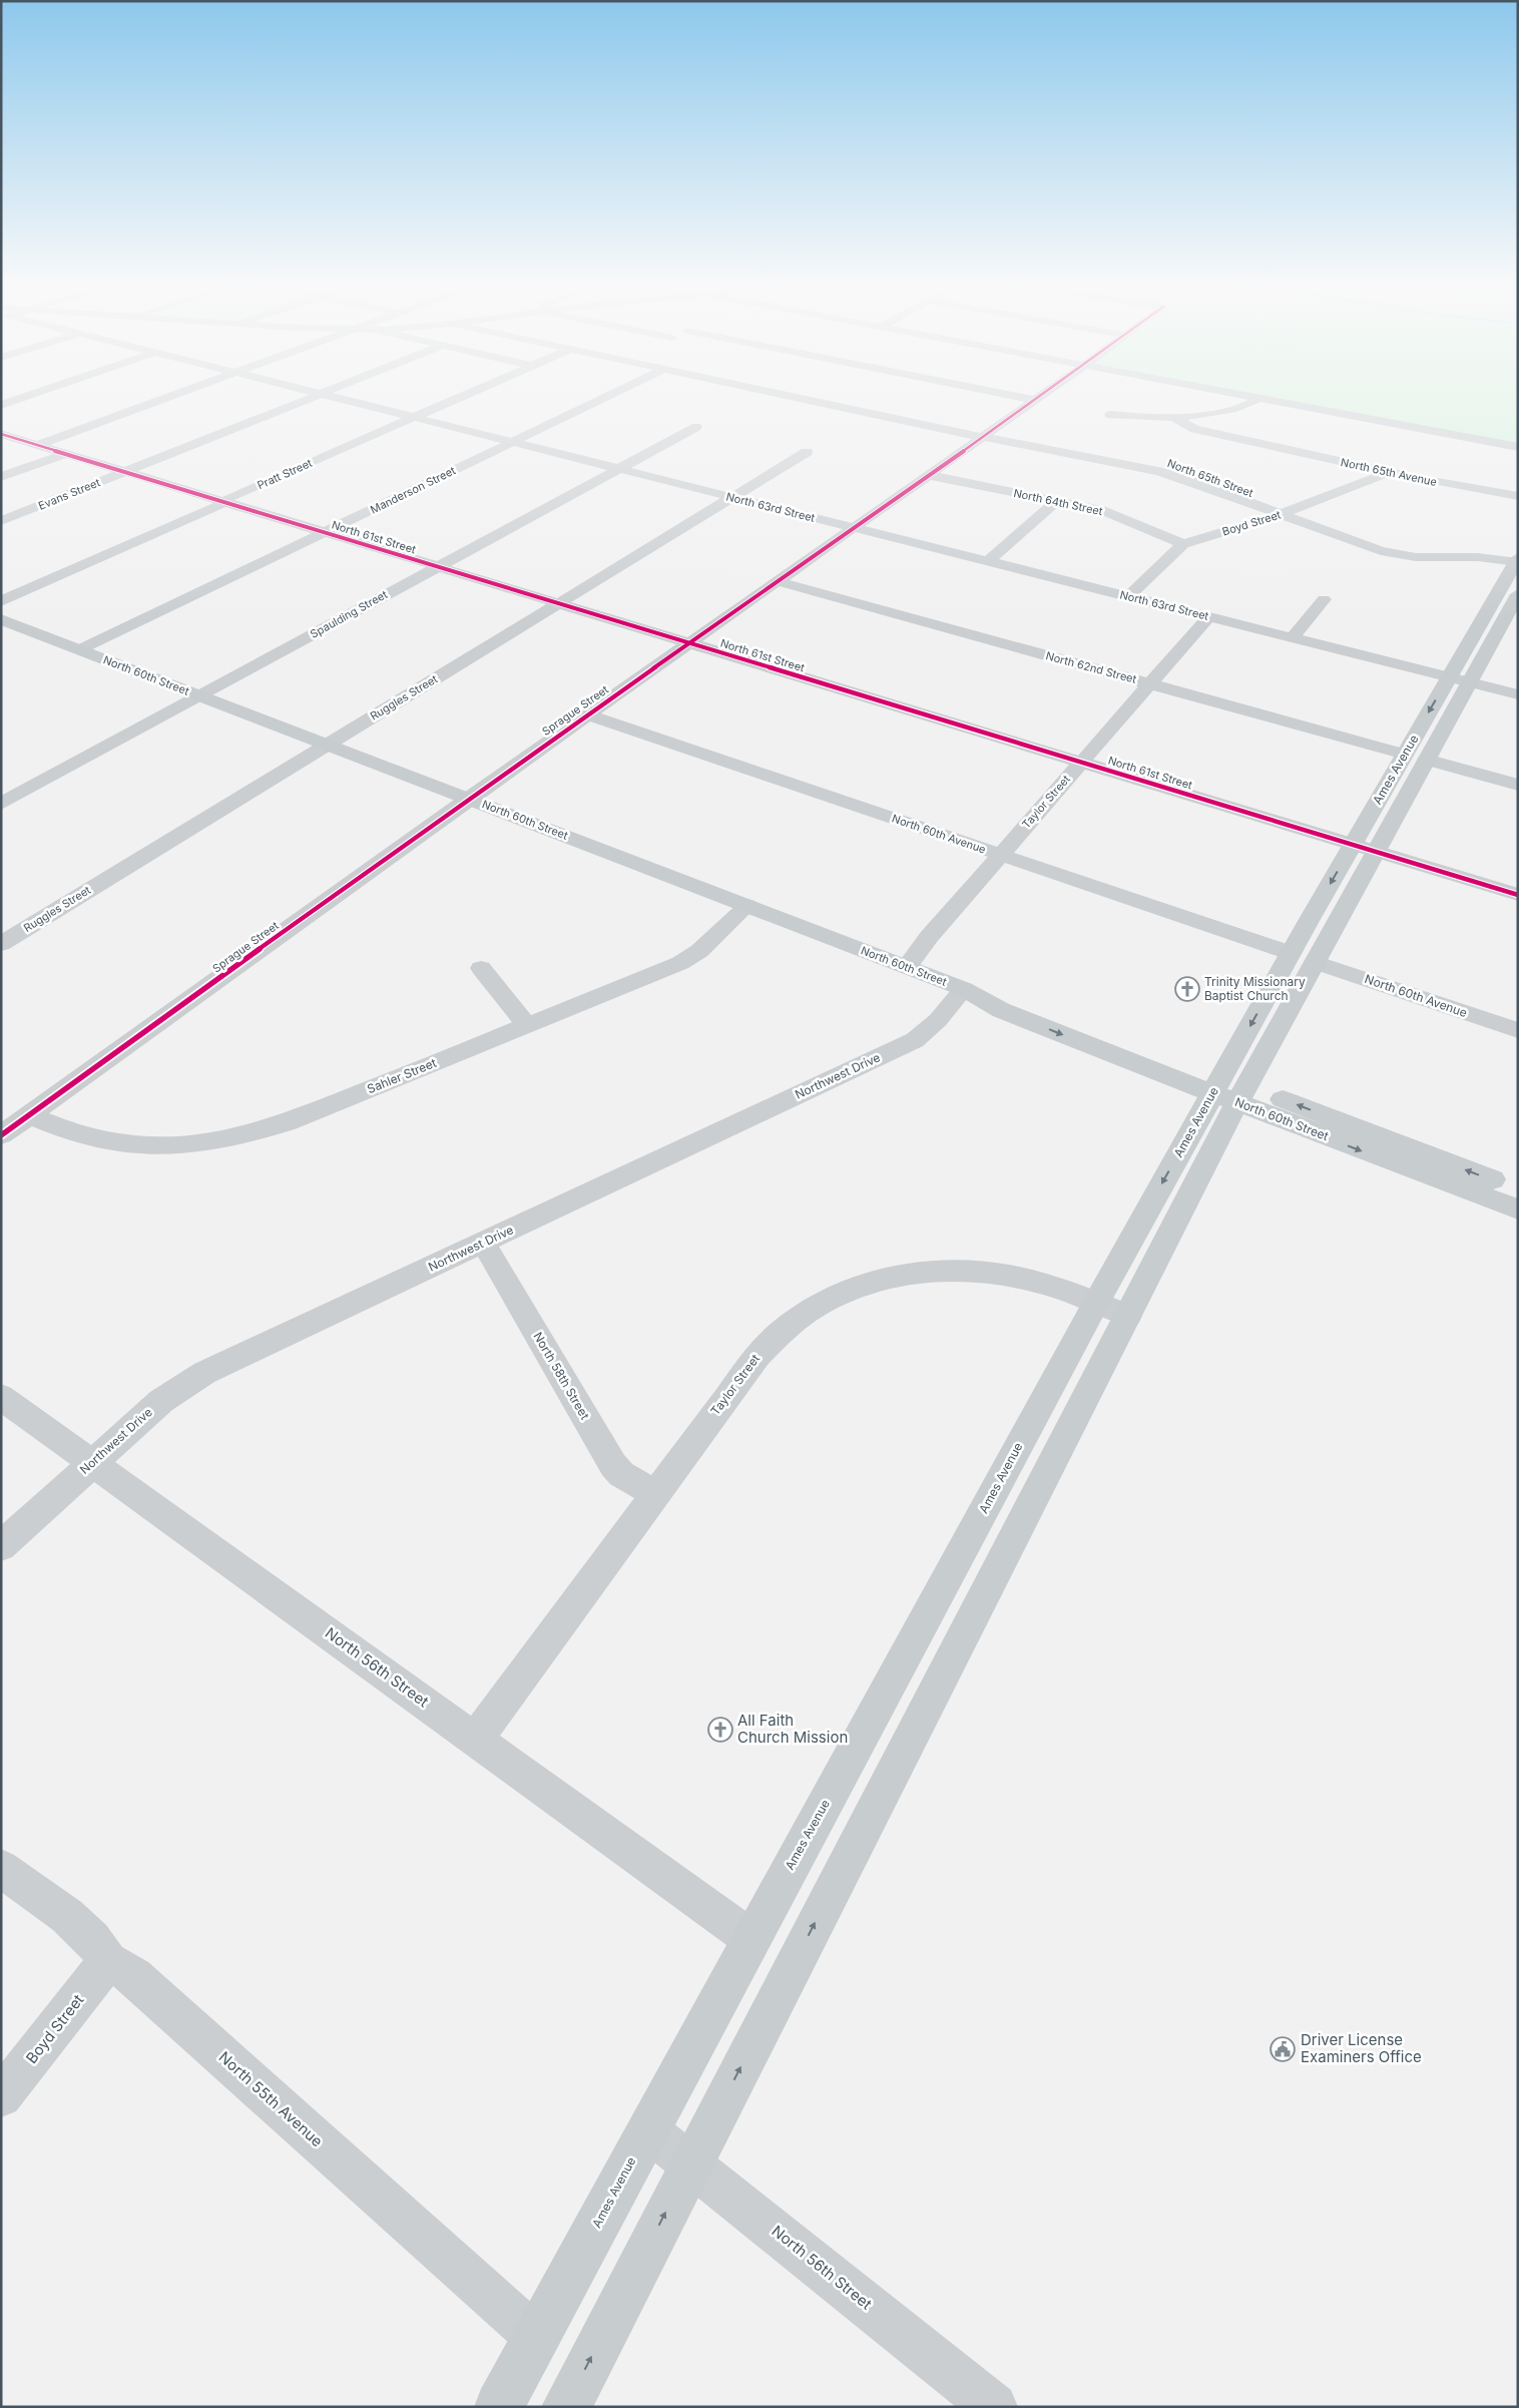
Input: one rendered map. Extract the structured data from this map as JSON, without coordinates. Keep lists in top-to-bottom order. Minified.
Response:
{"streets":{"main road":["North 60th Street","Ames Avenue"],"street":["North 65th Avenue","Pratt Street","North 65th Street","Manderson Street","Evans Street","North 64th Street","North 63rd Street","Boyd Street","North 61st Street","Spaulding Street","North 62nd Street","Ruggles Street","Sprague Street","Taylor Street","North 60th Avenue","Sahler Street","Northwest Drive","North 58th Street","North 56th Street","North 55th Avenue"]},"crossings":[["North 65th Avenue","Boyd Street"],["Pratt Street","North 63rd Street"],["Pratt Street","North 61st Street"],["North 65th Street","Boyd Street"],["North 65th Street","Sprague Street"],["North 65th Street","Ames Avenue"],["Manderson Street","North 63rd Street"],["Manderson Street","North 61st Street"],["Manderson Street","North 60th Street"],["Evans Street","North 61st Street"],["North 64th Street","Boyd Street"],["North 64th Street","Sprague Street"],["North 63rd Street","Boyd Street"],["North 63rd Street","Spaulding Street"],["North 63rd Street","Ruggles Street"],["North 63rd Street","Sprague Street"],["North 63rd Street","Ames Avenue"],["North 63rd Street","Taylor Street"],["Boyd Street","North 55th Avenue"],["North 61st Street","Spaulding Street"],["North 61st Street","Ruggles Street"],["North 61st Street","Sprague Street"],["North 61st Street","Ames Avenue"],["North 61st Street","Taylor Street"],["Spaulding Street","North 60th Street"],["North 62nd Street","Sprague Street"],["North 62nd Street","Ames Avenue"],["North 62nd Street","Taylor Street"],["North 60th Street","Ruggles Street"],["North 60th Street","Sprague Street"],["North 60th Street","Ames Avenue"],["North 60th Street","Taylor Street"],["North 60th Street","Sahler Street"],["North 60th Street","Northwest Drive"],["Sprague Street","North 60th Avenue"],["Sprague Street","Sahler Street"],["Ames Avenue","Taylor Street"],["Ames Avenue","North 60th Avenue"],["Ames Avenue","North 56th Street"],["Ames Avenue","North 55th Avenue"],["Taylor Street","North 60th Avenue"],["Taylor Street","North 58th Street"],["Taylor Street","North 56th Street"],["Northwest Drive","North 58th Street"],["Northwest Drive","North 56th Street"]],"places":{"church":["Trinity Missionary Baptist Church","All Faith Church Mission"],"public building":["Driver License Examiners Office"]}}
